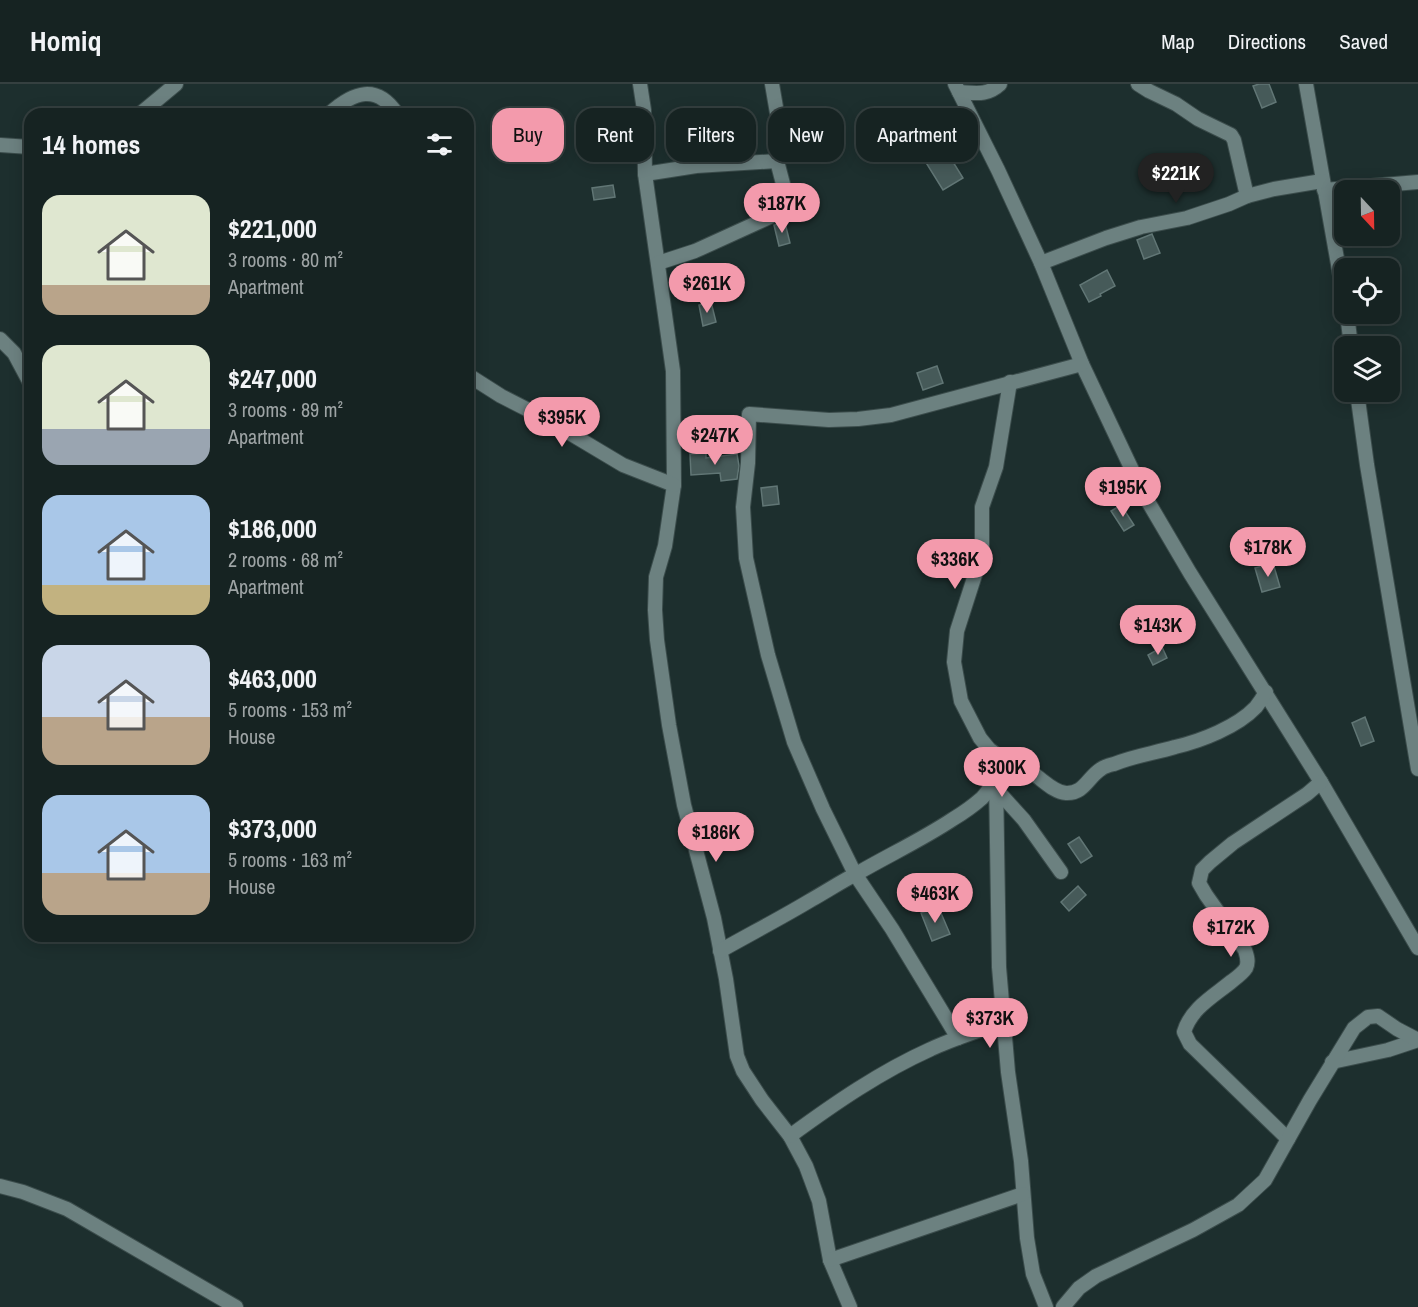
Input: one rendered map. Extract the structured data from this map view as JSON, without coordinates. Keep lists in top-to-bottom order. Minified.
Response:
{"north":"bottom","page":{"header":"Homiq","nav":["Map","Directions","Saved"],"chip":["Buy","Rent","Filters","New","Apartment"],"heading":"14 homes","price":["$221K","$187K","$261K","$395K","$247K","$195K","$178K","$336K","$143K","$300K","$186K","$463K","$172K","$373K"],"list":[{"name":"$221,000","note":"3 rooms · 80 m² · Apartment"},{"name":"$247,000","note":"3 rooms · 89 m² · Apartment"},{"name":"$186,000","note":"2 rooms · 68 m² · Apartment"},{"name":"$463,000","note":"5 rooms · 153 m² · House"},{"name":"$373,000","note":"5 rooms · 163 m² · House"}]}}
